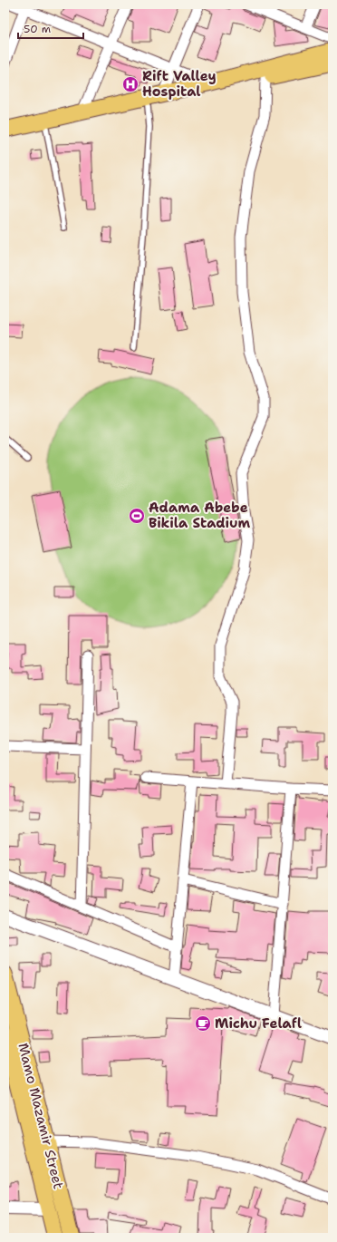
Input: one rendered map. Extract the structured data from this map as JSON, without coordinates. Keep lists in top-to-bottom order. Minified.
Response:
{"streets":{"main road":["Mamo Mazamir Street"]},"places":{"hospital":["Rift Valley Hospital"],"sports":["Adama Abebe Bikila Stadium"],"cafe":["Michu Felafl"]},"scale_bar":"50 m"}
